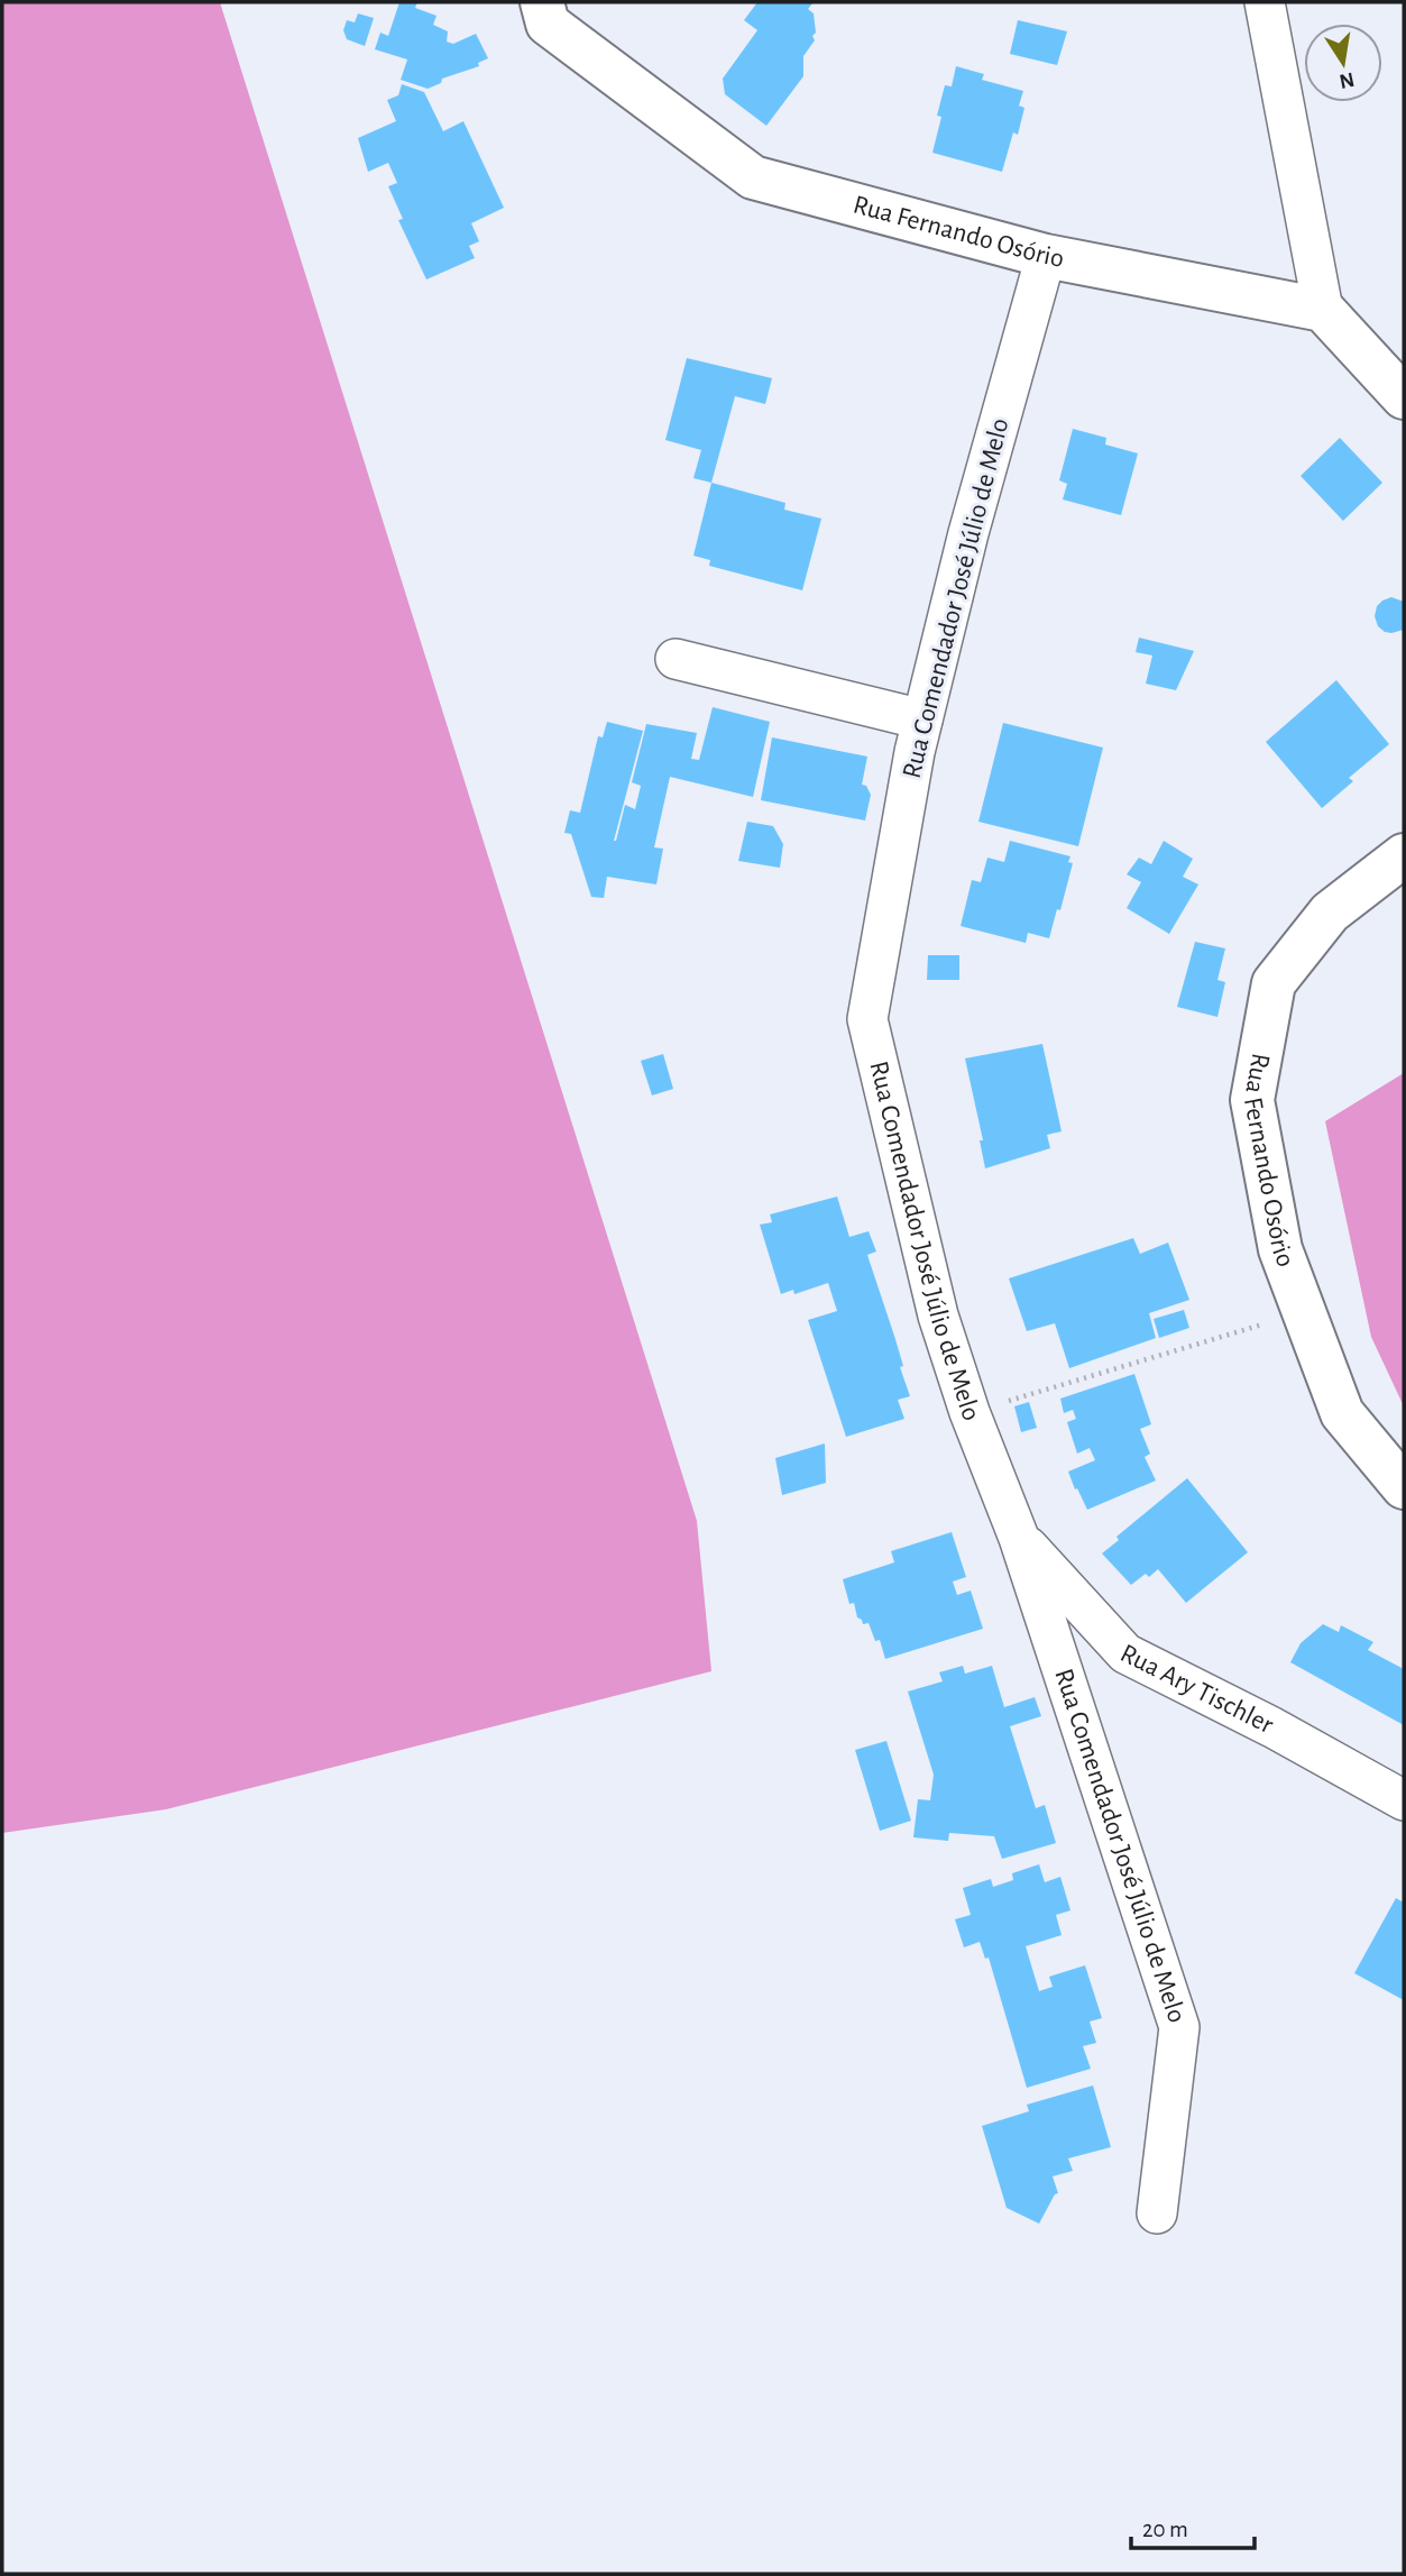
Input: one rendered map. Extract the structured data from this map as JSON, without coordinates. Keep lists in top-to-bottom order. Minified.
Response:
{"streets":{"street":["Rua Fernando Osório","Rua Comendador José Júlio de Melo","Rua Ary Tischler"]},"crossings":[["Rua Fernando Osório","Rua Comendador José Júlio de Melo"],["Rua Comendador José Júlio de Melo","Rua Ary Tischler"]],"scale_bar":"20 m","north":"bottom"}
